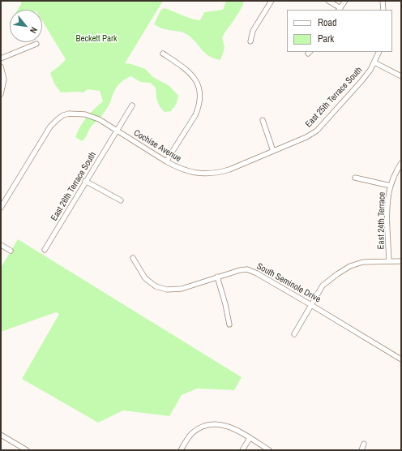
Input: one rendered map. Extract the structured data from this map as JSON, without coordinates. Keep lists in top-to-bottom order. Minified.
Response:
{"streets":{"street":["East 25th Terrace South","Cochise Avenue","East 26th Terrace South","East 24th Terrace","South Seminole Drive"]},"crossings":[["East 25th Terrace South","Cochise Avenue"],["Cochise Avenue","East 26th Terrace South"]],"parks":["Beckett Park"],"legend":["Road","Park"],"north":"bottom right"}
